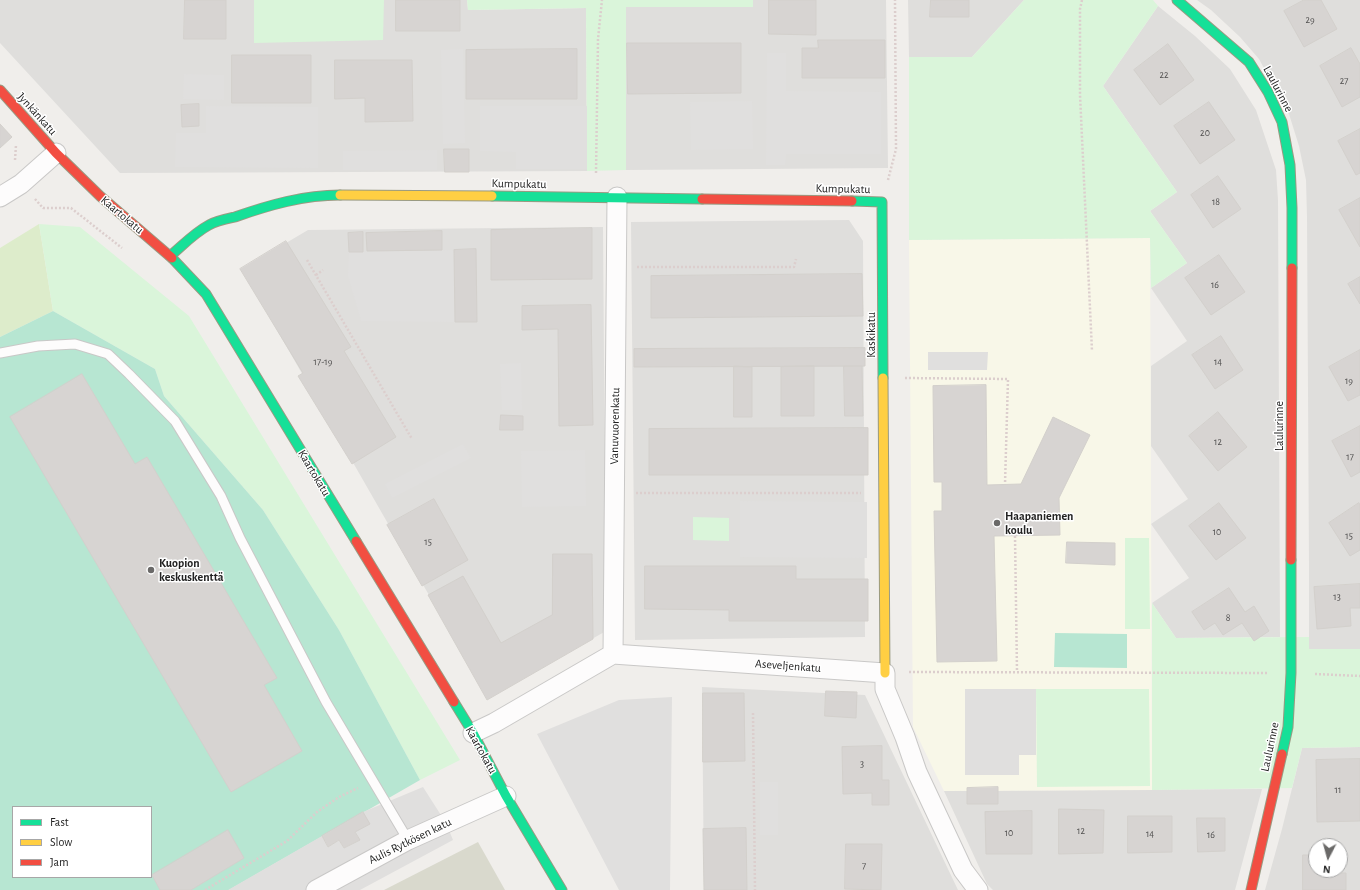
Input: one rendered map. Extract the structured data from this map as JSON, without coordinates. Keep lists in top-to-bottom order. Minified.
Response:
{"streets":{"street":["Laulurinne","Jynkänkatu","Kumpukatu","Kaartokatu","Kaskikatu","Vanuvuorenkatu","Aseveljenkatu","Aulis Rytkösen katu"]},"crossings":[["Jynkänkatu","Kaartokatu"],["Kumpukatu","Kaartokatu"],["Kumpukatu","Kaskikatu"],["Kumpukatu","Vanuvuorenkatu"],["Kaartokatu","Aulis Rytkösen katu"],["Kaskikatu","Aseveljenkatu"],["Vanuvuorenkatu","Aseveljenkatu"]],"places":["Haapaniemen koulu","Kuopion keskuskenttä"],"house_numbers":["29","22","27","20","18","16","17-19","14","19","12","17","10","15","15","13","8","3","11","12","10","14","16","7"],"legend":["Fast","Slow","Jam"],"north":"bottom"}
